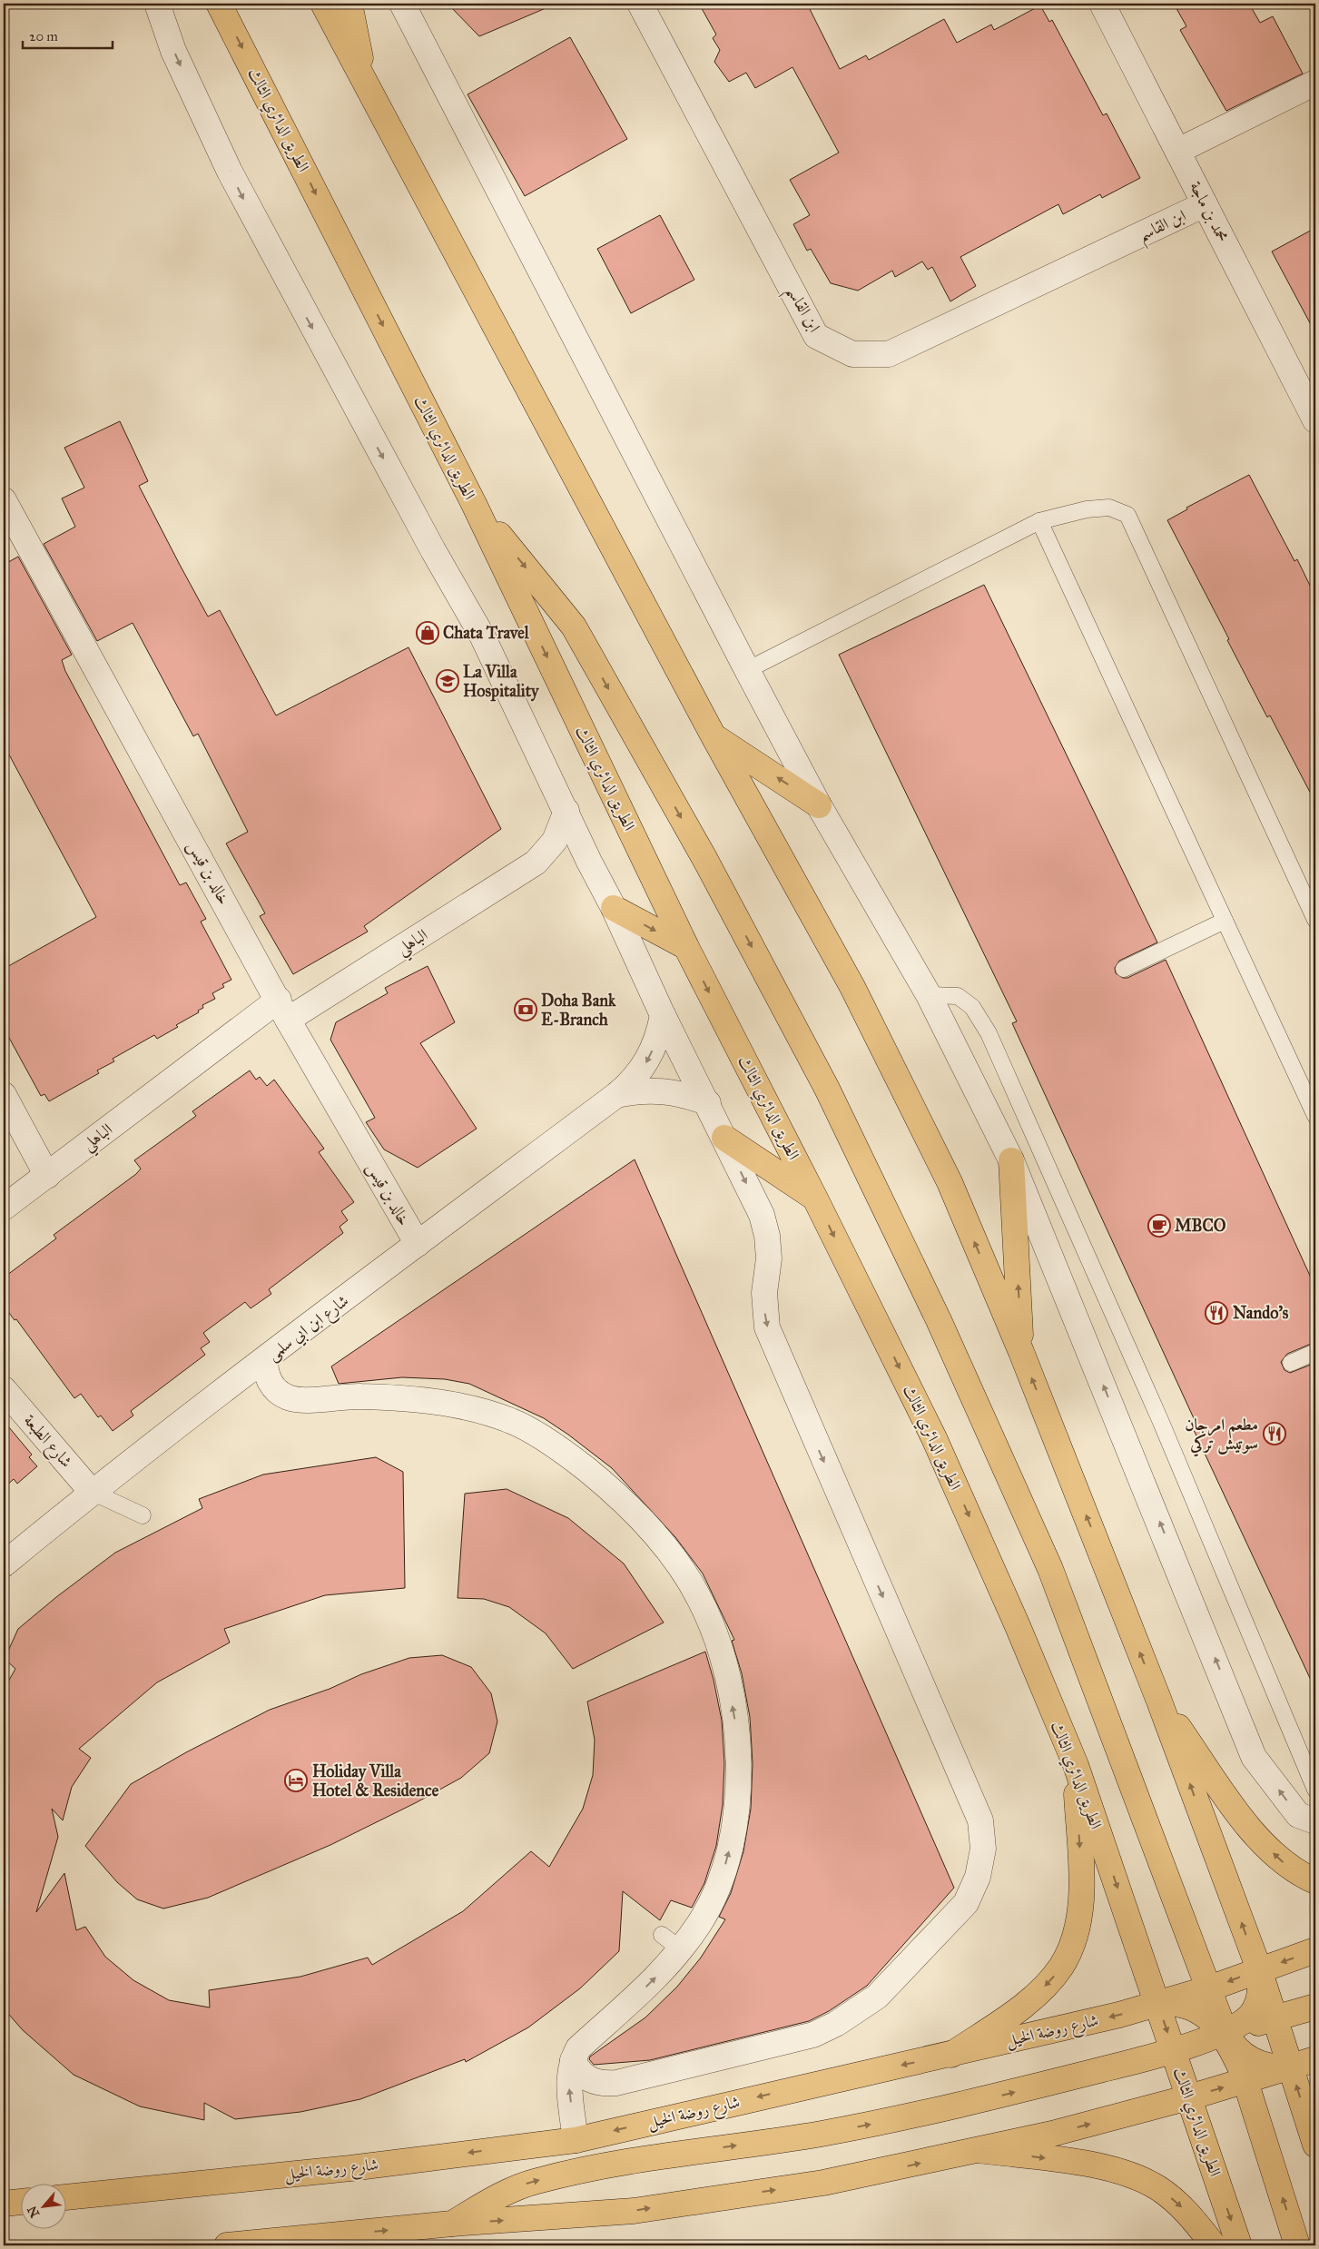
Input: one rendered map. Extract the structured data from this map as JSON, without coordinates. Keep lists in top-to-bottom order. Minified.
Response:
{"streets":{"main road":["الطريق الدائري الثالث","شارع روضة الخيل"],"street":["محمد بن ماجة","ابن القاسم","خالد بن قيس","الباهلي","شارع ابن ابي سلمى","شارع الطبعة"]},"crossings":[["الطريق الدائري الثالث","شارع روضة الخيل"],["محمد بن ماجة","ابن القاسم"],["خالد بن قيس","الباهلي"],["خالد بن قيس","شارع ابن ابي سلمى"],["شارع ابن ابي سلمى","شارع الطبعة"]],"places":{"shop":["Chata Travel"],"school or university":["La Villa Hospitality"],"bank":["Doha Bank E-Branch"],"cafe":["MBCO"],"restaurant":["Nando's","مطعم امرجان سوتيش تركي"],"hotel":["Holiday Villa Hotel & Residence"]},"scale_bar":"20 m","north":"bottom left"}
